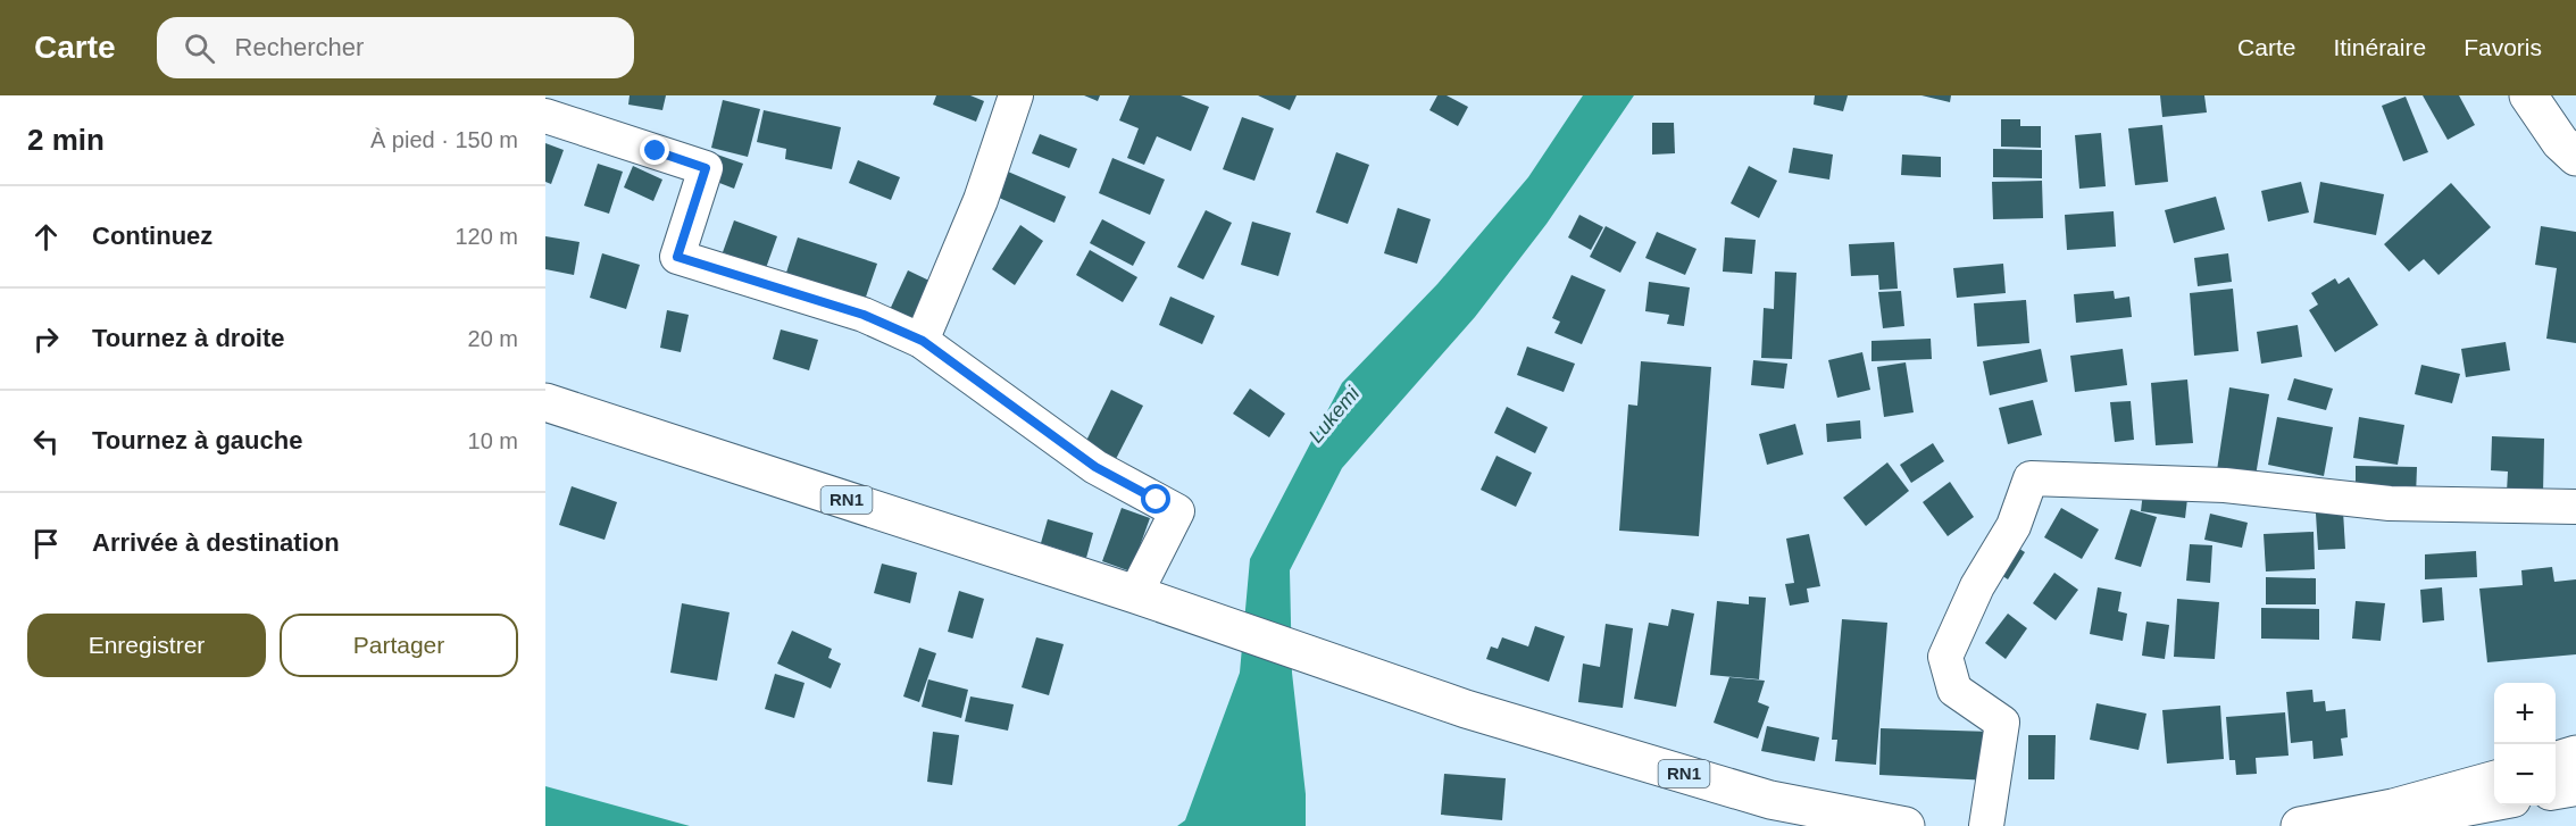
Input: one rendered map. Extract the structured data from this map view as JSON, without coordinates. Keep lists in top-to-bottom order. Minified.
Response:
{"streets":{"main road":["RN1"]},"water":["Lukemi"],"page":{"header":"Carte","search":"Rechercher","nav":["Carte","Itinéraire","Favoris"],"heading":["2 min","À pied · 150 m"],"list":[["Continuez","120 m"],["Tournez à droite","20 m"],["Tournez à gauche","10 m"],"Arrivée à destination"],"buttons":["Enregistrer","Partager"],"map_buttons":["+","−"]}}
